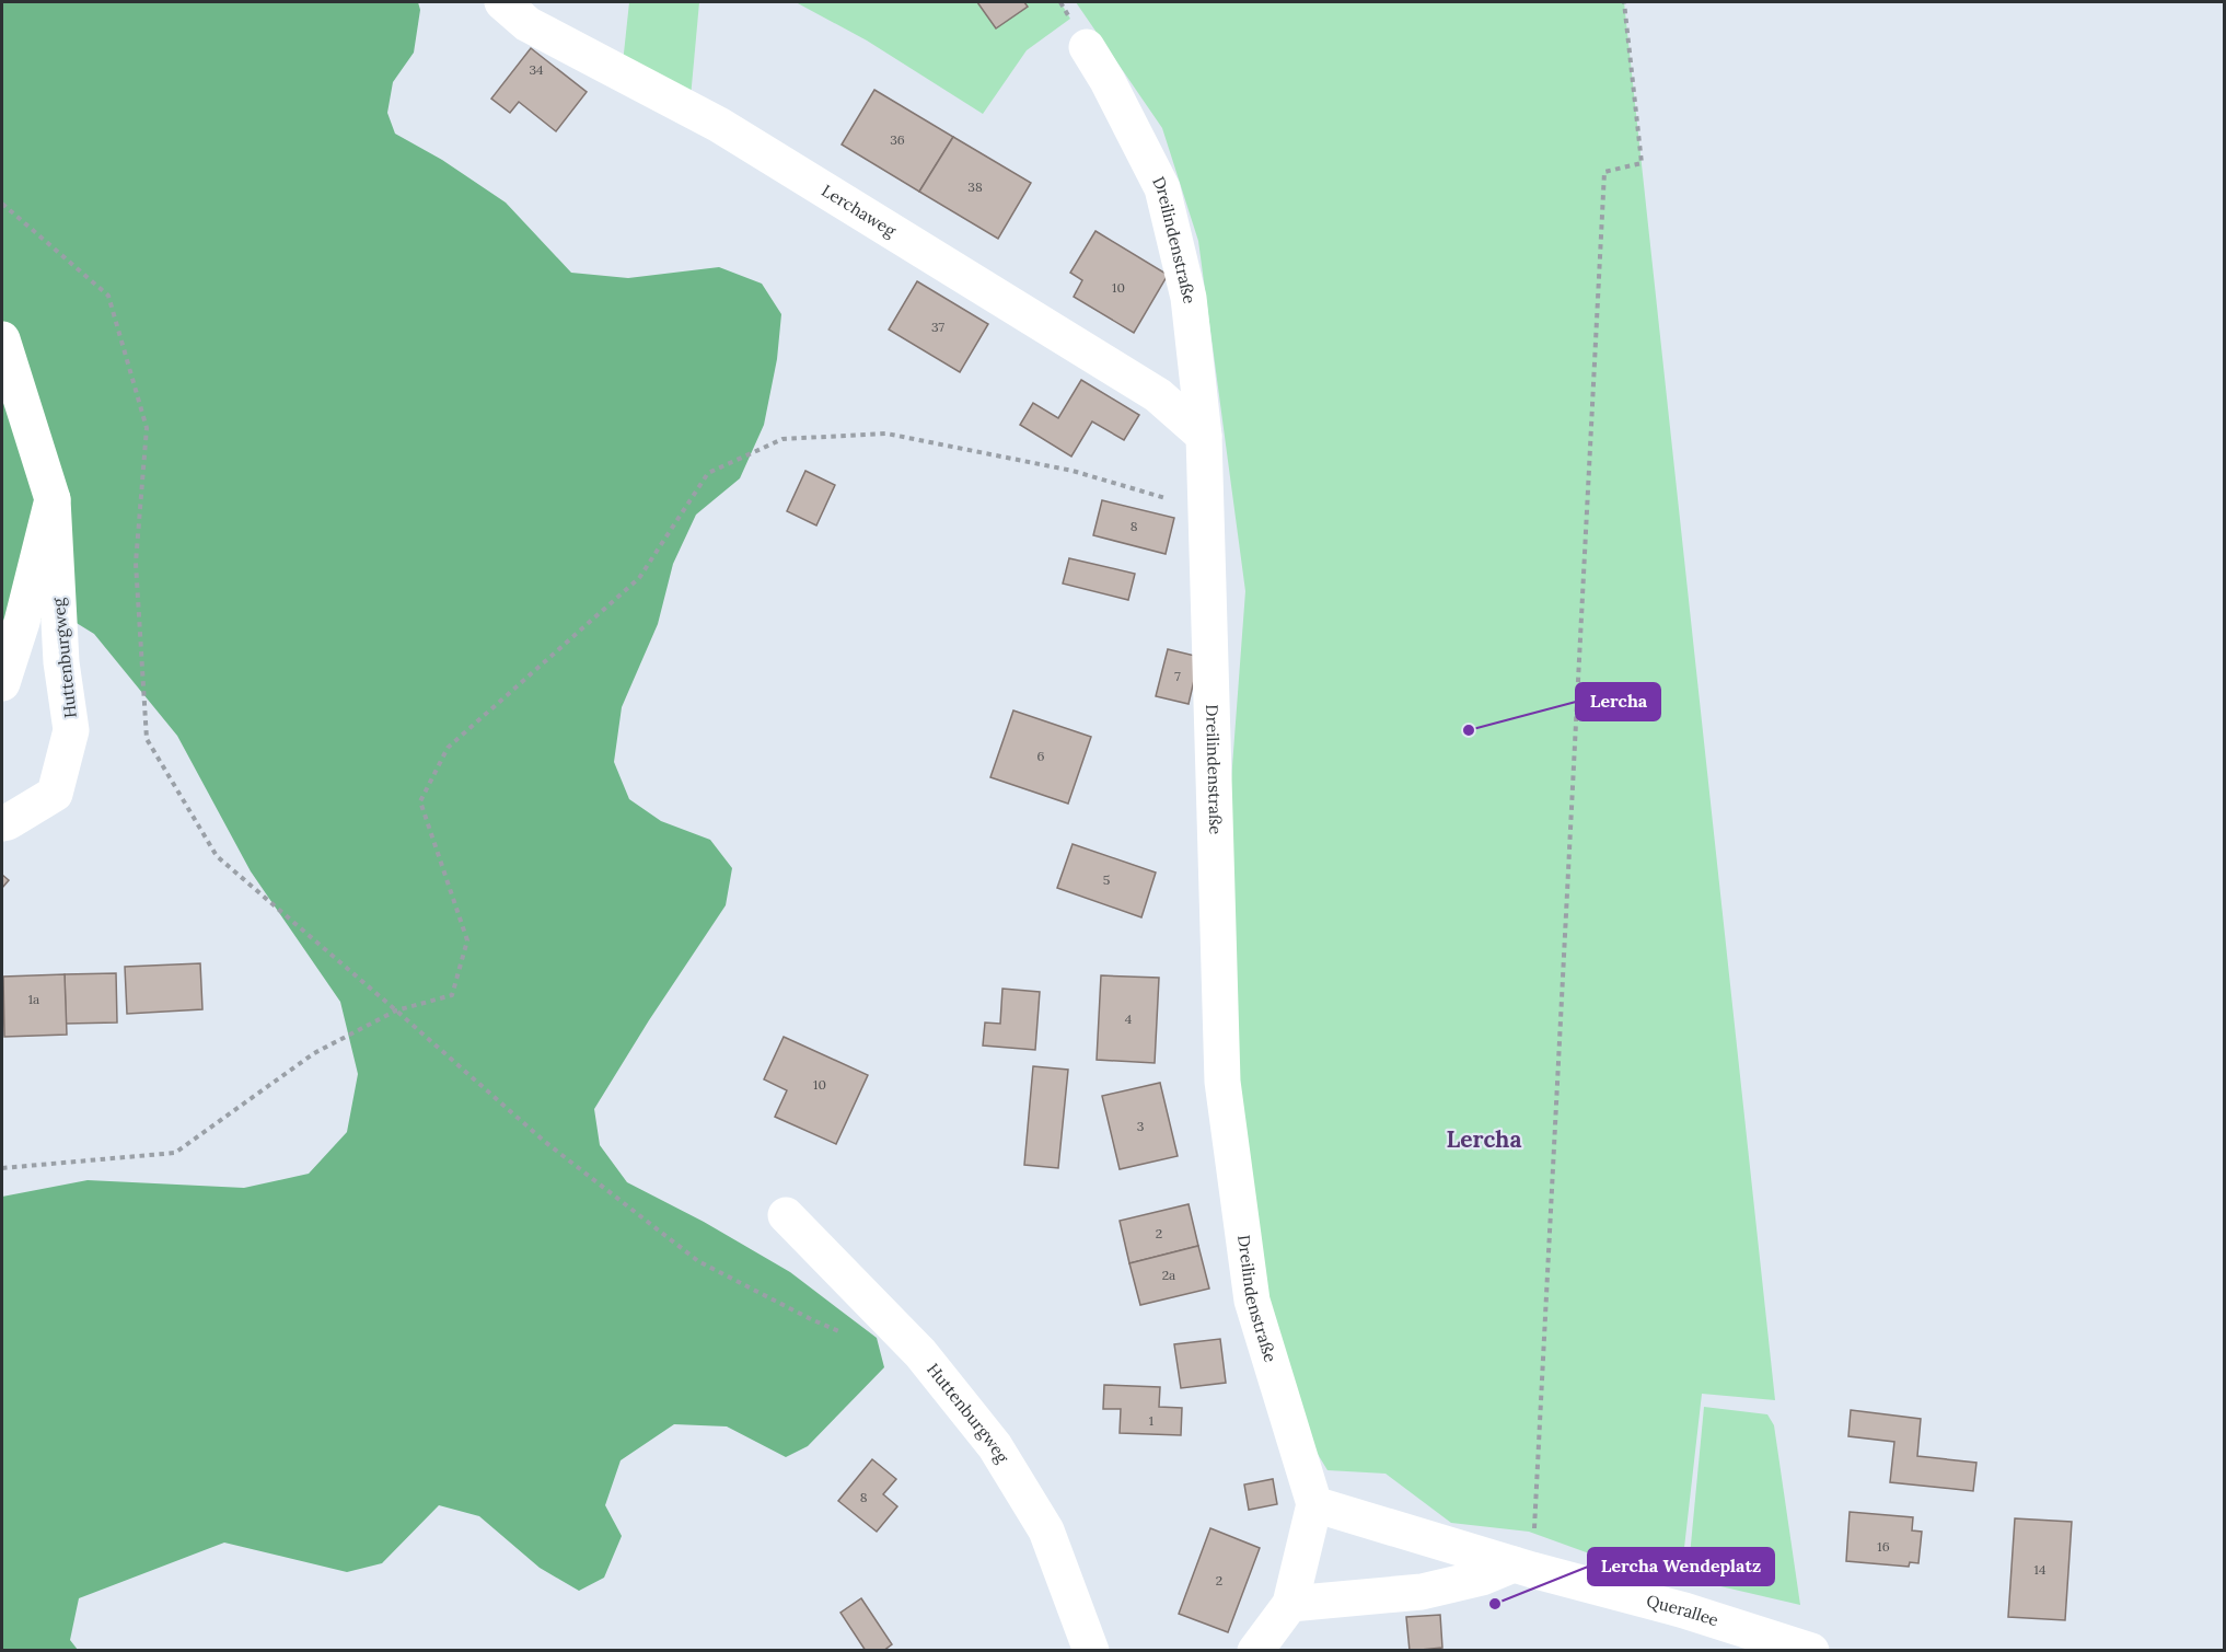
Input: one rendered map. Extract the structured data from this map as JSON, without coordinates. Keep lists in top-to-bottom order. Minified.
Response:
{"streets":{"street":["Lerchaweg","Dreilindenstraße","Huttenburgweg","Querallee"]},"crossings":[["Lerchaweg","Dreilindenstraße"],["Dreilindenstraße","Querallee"]],"districts":["Lercha"],"places":["Lercha","Lercha Wendeplatz"],"house_numbers":["34","36","38","10","37","8","7","6","5","1a","4","10","3","2","2a","1","8","16","14","2"]}
